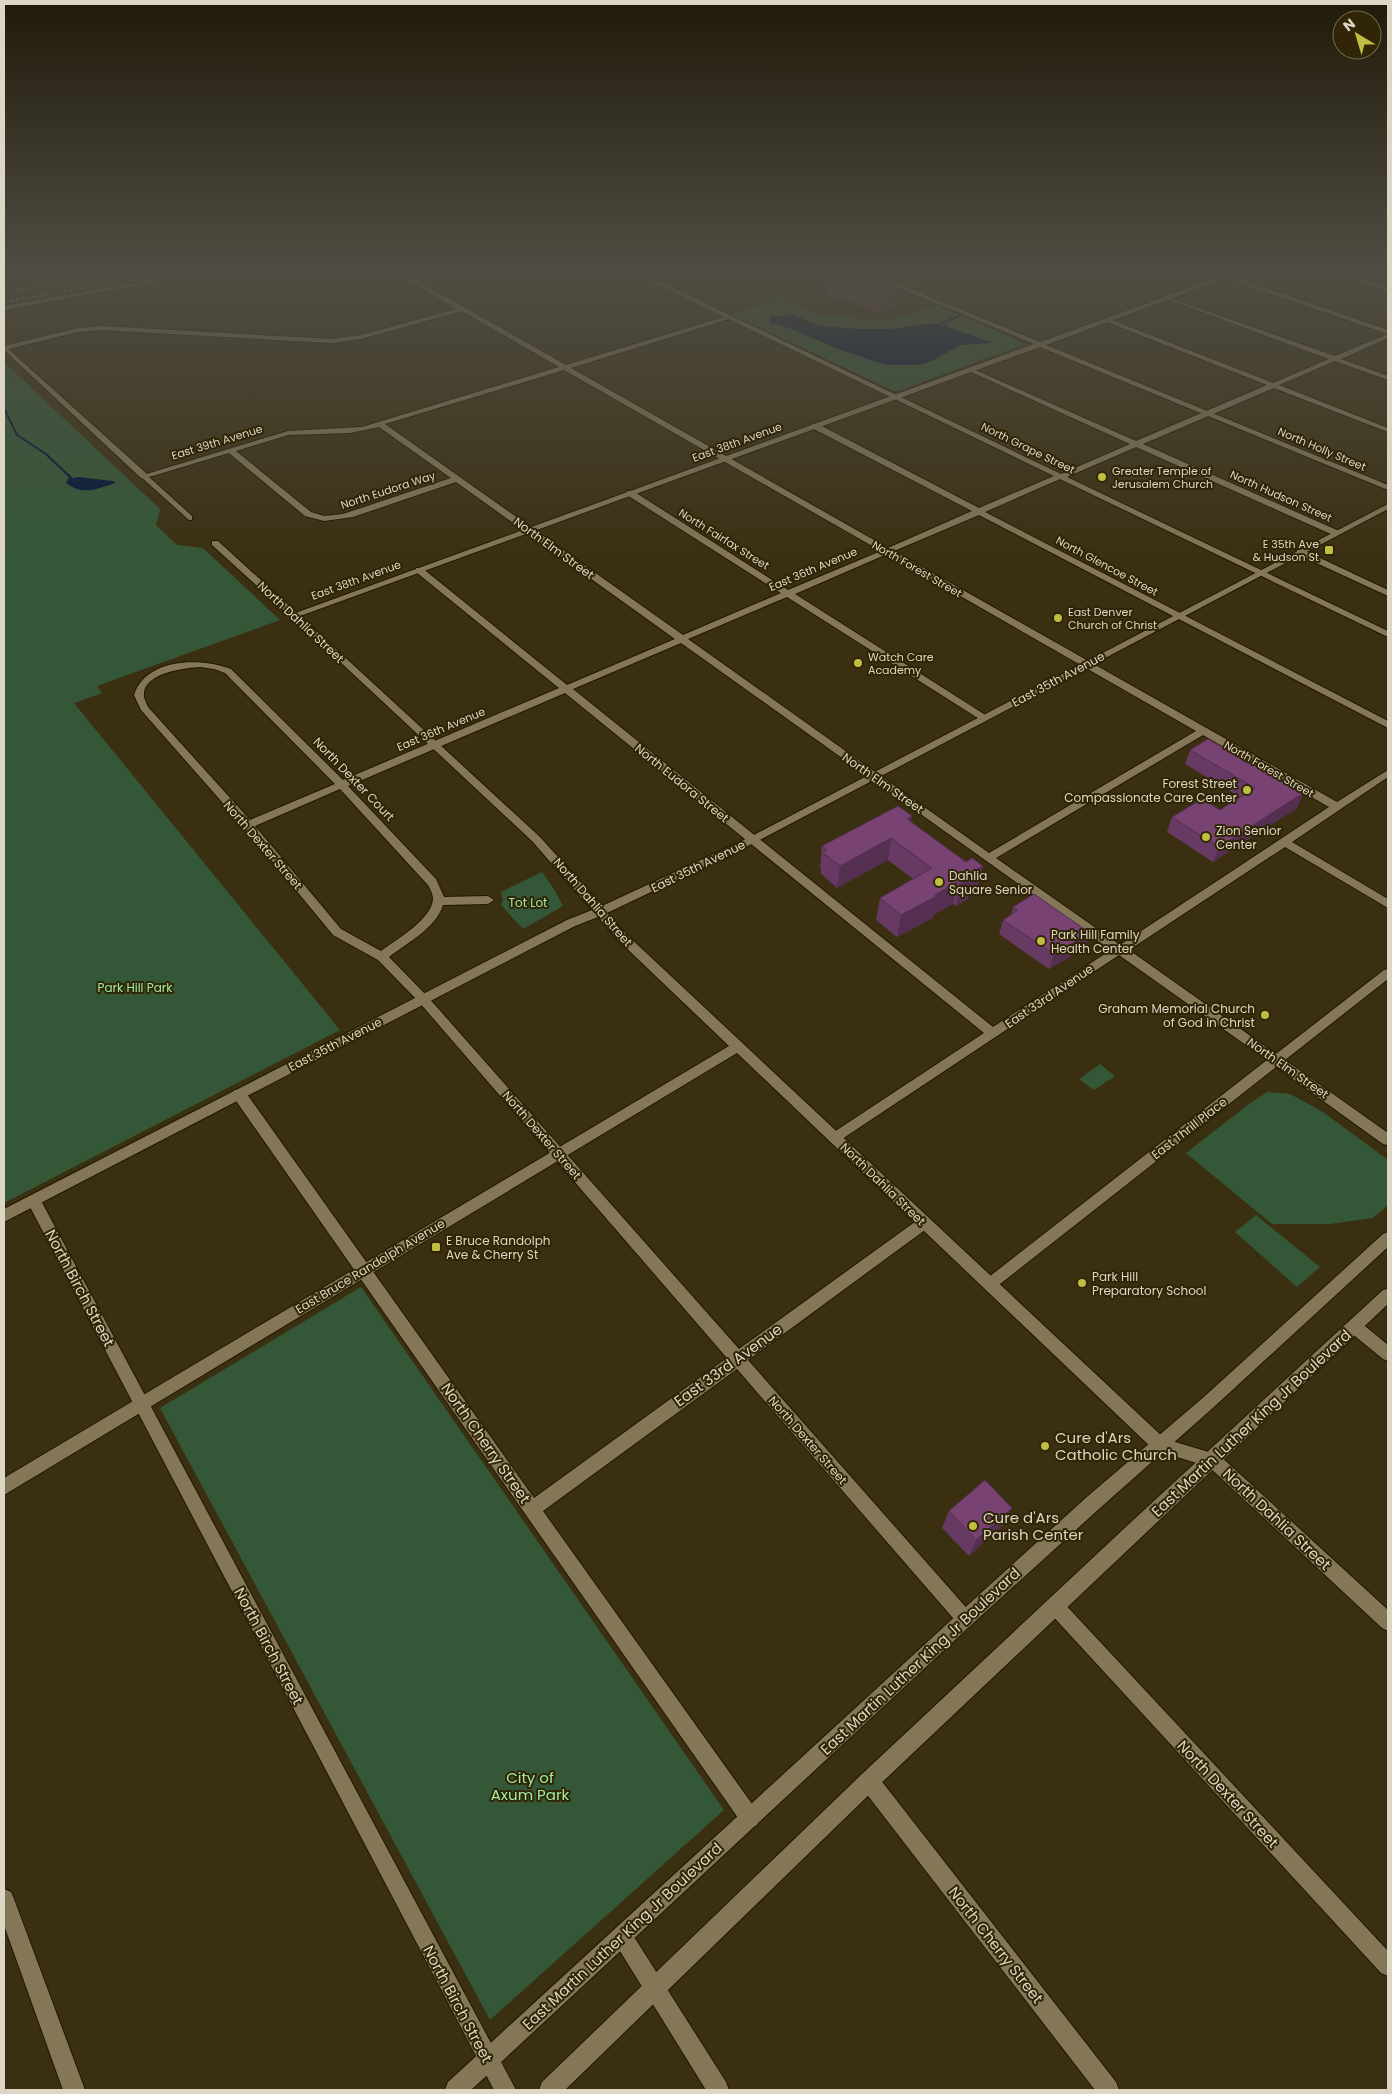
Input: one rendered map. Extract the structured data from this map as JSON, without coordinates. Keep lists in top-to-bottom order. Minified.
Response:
{"streets":{"street":["East 39th Avenue","East 38th Avenue","North Grape Street","North Holly Street","North Eudora Way","North Hudson Street","North Fairfax Street","North Elm Street","North Glencoe Street","East 36th Avenue","North Forest Street","North Dahlia Street","East 35th Avenue","North Dexter Court","North Eudora Street","North Dexter Street","East 33rd Avenue","East Thrill Place","East Bruce Randolph Avenue","North Birch Street","East Martin Luther King Jr Boulevard","North Cherry Street"]},"crossings":[["East 39th Avenue","North Eudora Way"],["East 39th Avenue","North Elm Street"],["East 39th Avenue","North Forest Street"],["East 38th Avenue","North Grape Street"],["East 38th Avenue","North Hudson Street"],["East 38th Avenue","North Fairfax Street"],["East 38th Avenue","North Elm Street"],["East 38th Avenue","North Glencoe Street"],["East 38th Avenue","North Forest Street"],["East 38th Avenue","North Dahlia Street"],["East 38th Avenue","North Eudora Street"],["North Grape Street","East 36th Avenue"],["North Grape Street","East 35th Avenue"],["North Holly Street","East 36th Avenue"],["North Eudora Way","North Elm Street"],["North Hudson Street","East 36th Avenue"],["North Hudson Street","East 35th Avenue"],["North Fairfax Street","East 36th Avenue"],["North Fairfax Street","East 35th Avenue"],["North Elm Street","East 36th Avenue"],["North Elm Street","East 35th Avenue"],["North Elm Street","East 33rd Avenue"],["North Elm Street","East Thrill Place"],["North Glencoe Street","East 36th Avenue"],["North Glencoe Street","East 35th Avenue"],["East 36th Avenue","North Forest Street"],["East 36th Avenue","North Dahlia Street"],["East 36th Avenue","North Dexter Court"],["East 36th Avenue","North Eudora Street"],["East 36th Avenue","North Dexter Street"],["North Forest Street","East 35th Avenue"],["North Forest Street","East 33rd Avenue"],["North Dahlia Street","East 35th Avenue"],["North Dahlia Street","East 33rd Avenue"],["North Dahlia Street","East Thrill Place"],["North Dahlia Street","East Bruce Randolph Avenue"],["North Dahlia Street","East Martin Luther King Jr Boulevard"],["East 35th Avenue","North Eudora Street"],["East 35th Avenue","North Dexter Street"],["East 35th Avenue","North Birch Street"],["East 35th Avenue","North Cherry Street"],["North Dexter Court","North Dexter Street"],["North Eudora Street","East 33rd Avenue"],["North Dexter Street","East 33rd Avenue"],["North Dexter Street","East Bruce Randolph Avenue"],["North Dexter Street","East Martin Luther King Jr Boulevard"],["East 33rd Avenue","North Cherry Street"],["East Bruce Randolph Avenue","North Birch Street"],["East Bruce Randolph Avenue","North Cherry Street"],["North Birch Street","East Martin Luther King Jr Boulevard"],["East Martin Luther King Jr Boulevard","North Cherry Street"]],"parks":["Tot Lot","Park Hill Park","City of Axum Park"],"places":{"other":["Greater Temple of Jerusalem Church","East Denver Church of Christ","Watch Care Academy","Forest Street Compassionate Care Center","Zion Senior Center","Dahlia Square Senior","Park Hill Family Health Center","Graham Memorial Church of God in Christ","Park Hill Preparatory School","Cure d'Ars Catholic Church","Cure d'Ars Parish Center"],"transit":["E 35th Ave & Hudson St","E Bruce Randolph Ave & Cherry St"]},"north":"top left"}
